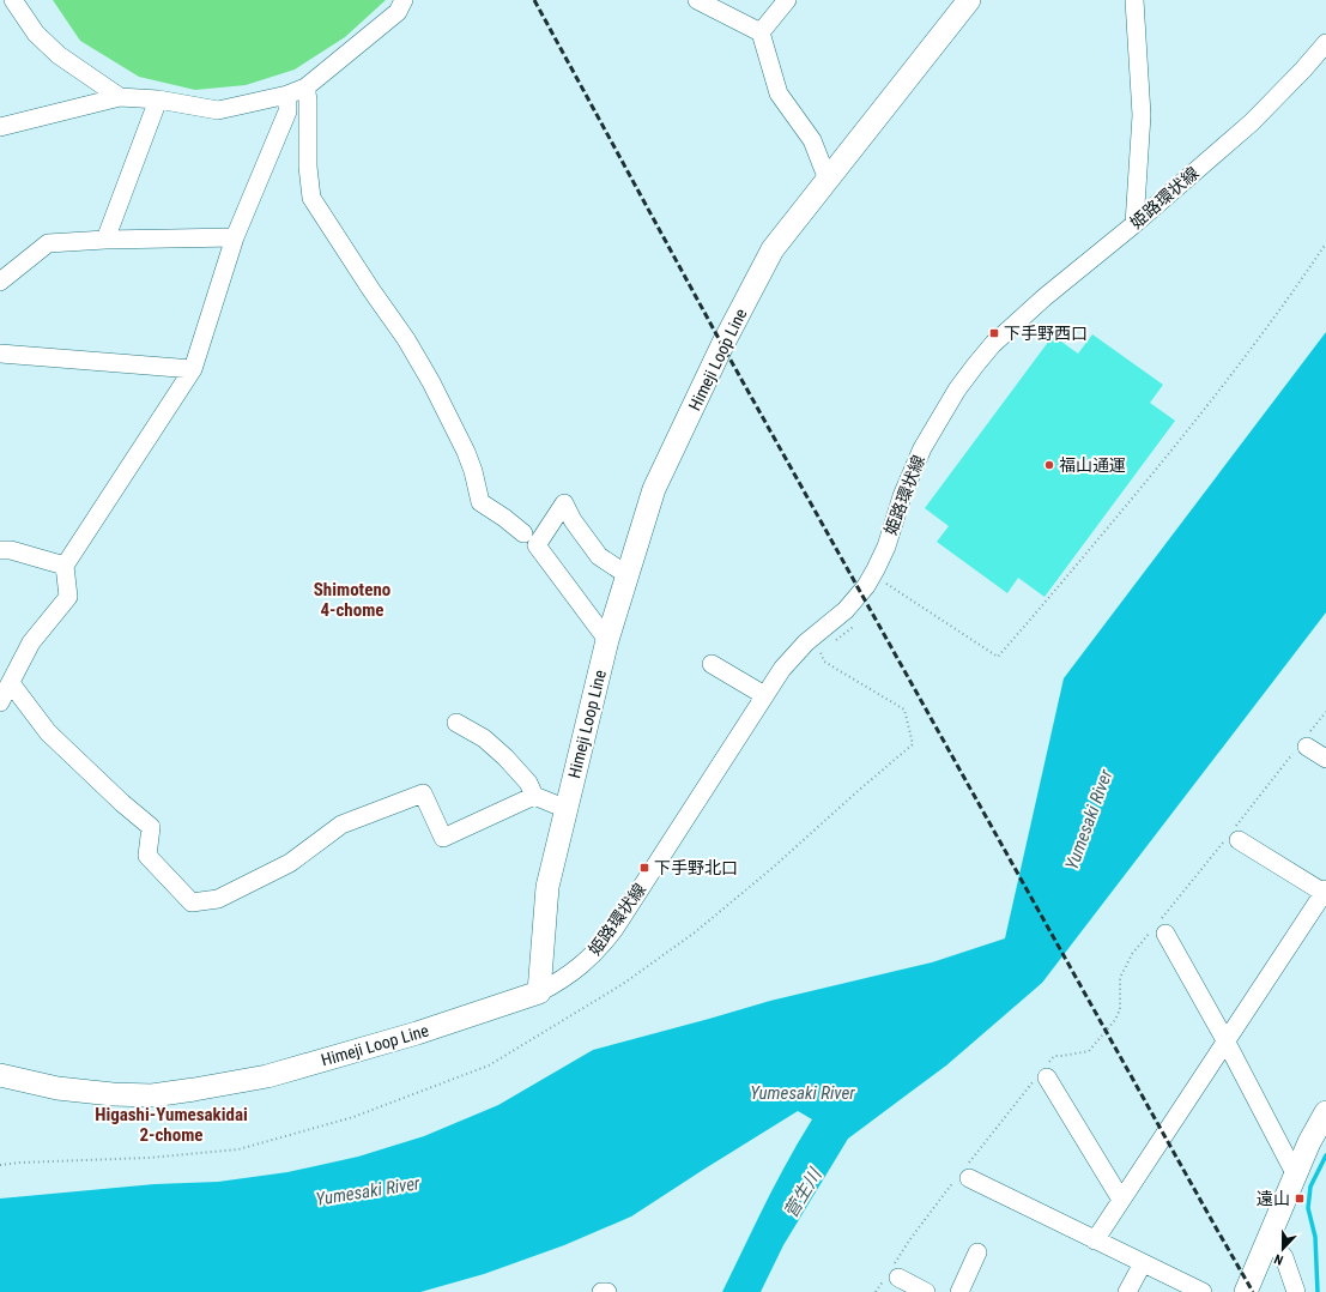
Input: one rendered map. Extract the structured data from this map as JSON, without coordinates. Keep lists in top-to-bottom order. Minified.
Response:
{"streets":{"main road":["Himeji Loop Line"],"street":["姫路環状線"]},"crossings":[["姫路環状線","Himeji Loop Line"]],"districts":["Shimoteno 4-chome","Higashi-Yumesakidai 2-chome"],"water":["Yumesaki River","菅生川"],"places":{"transit":["下手野西口","下手野北口","遠山"],"other":["福山通運"]},"north":"bottom"}
